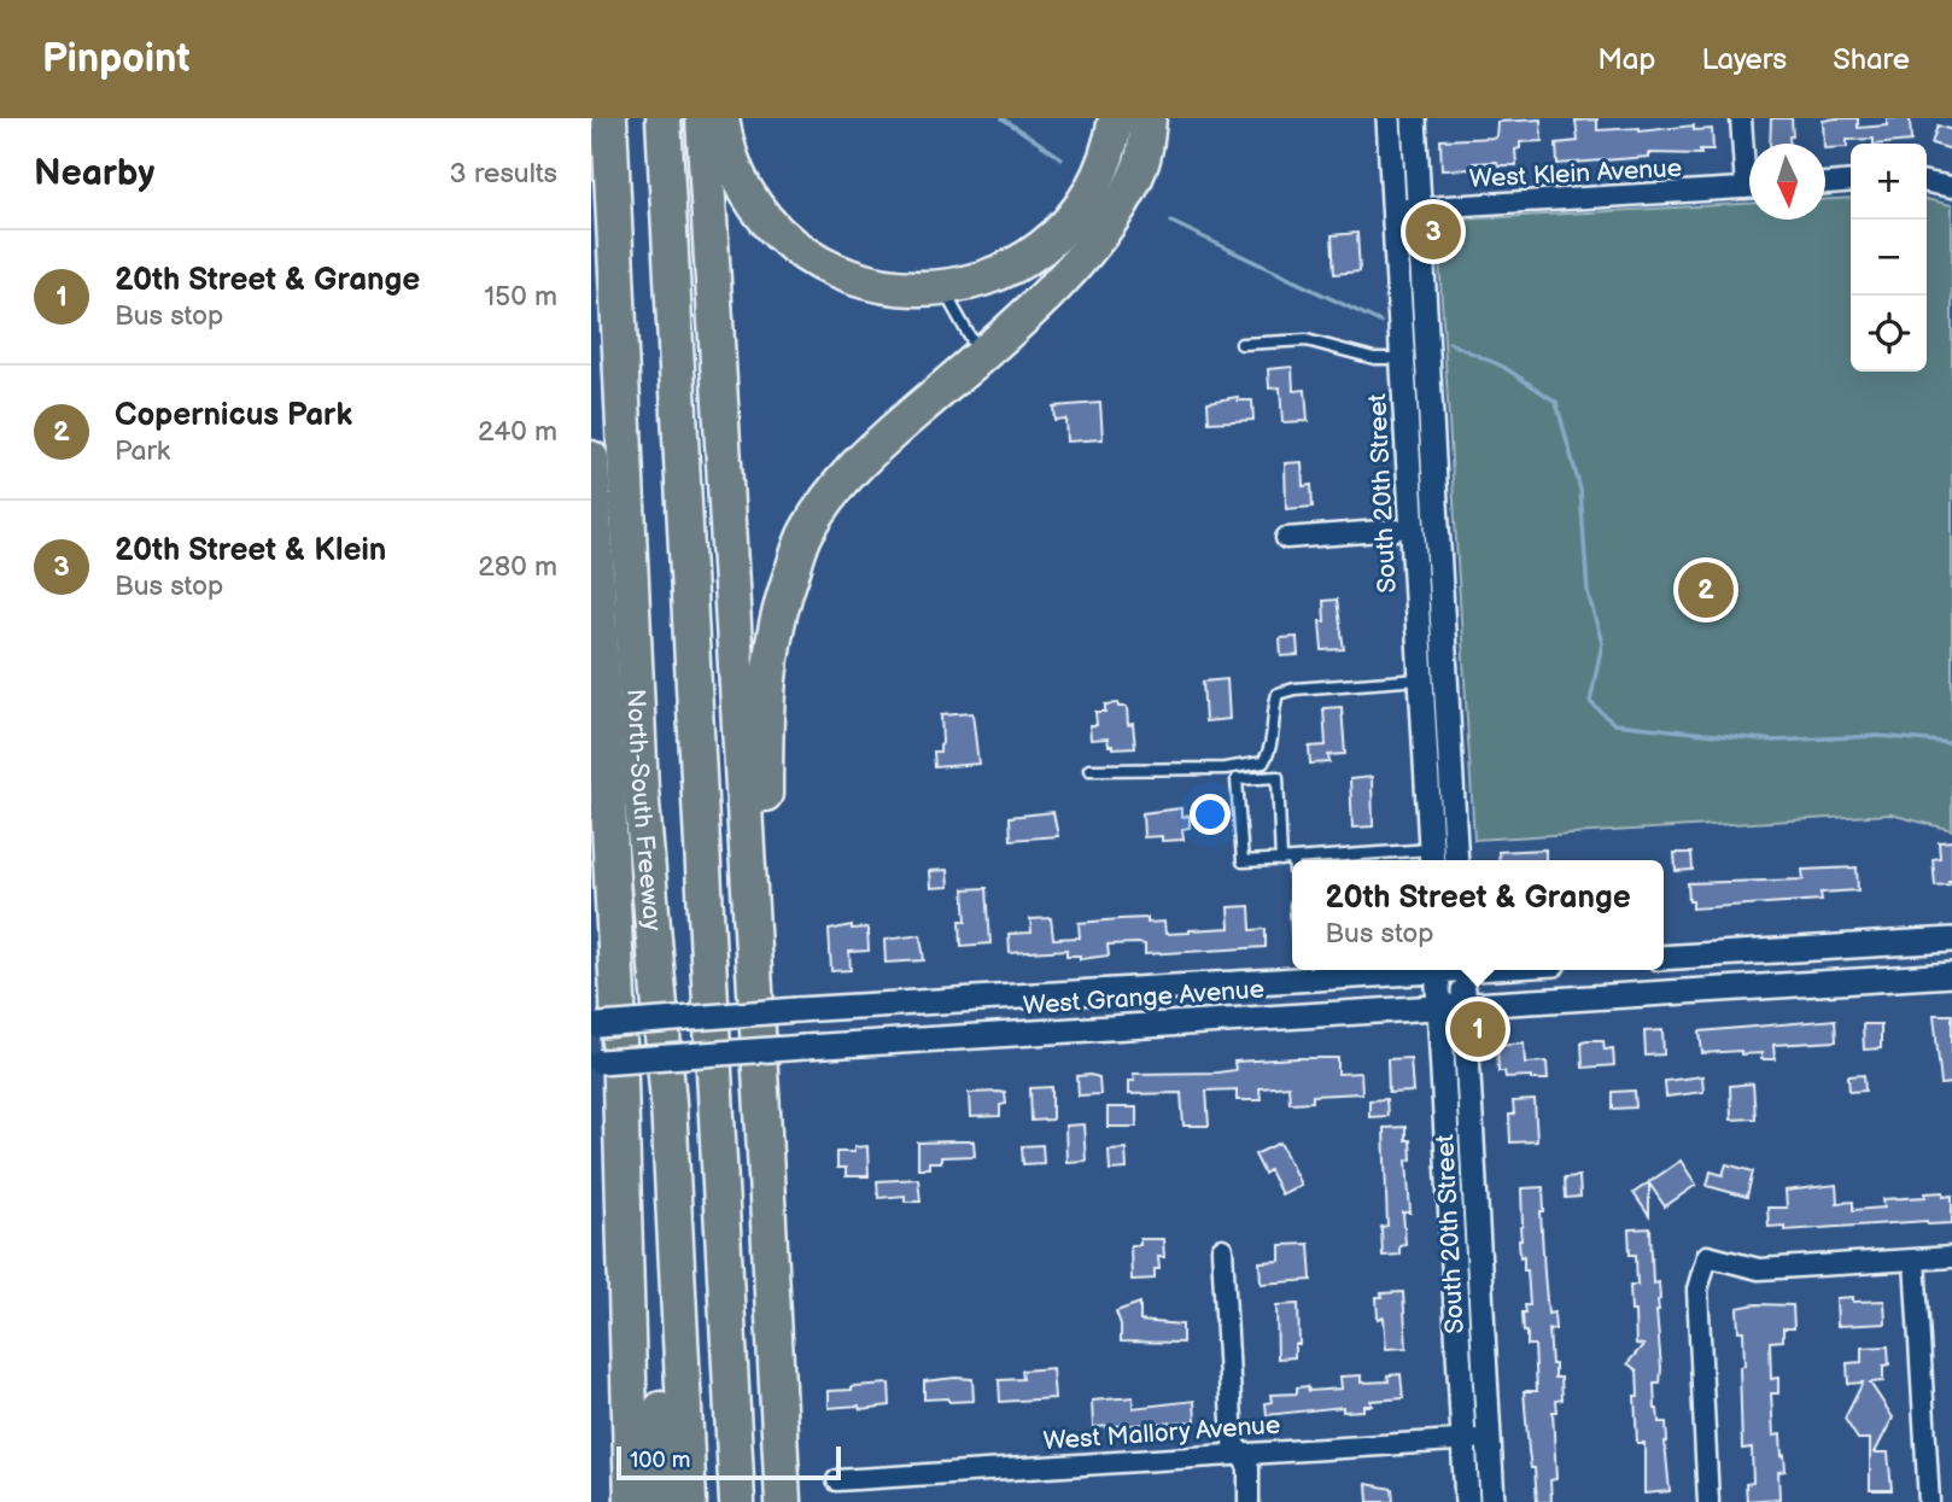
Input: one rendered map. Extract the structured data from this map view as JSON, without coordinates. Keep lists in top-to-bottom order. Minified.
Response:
{"streets":{"highway":["North-South Freeway"],"street":["West Klein Avenue","South 20th Street","West Grange Avenue","West Mallory Avenue"]},"crossings":[["West Klein Avenue","South 20th Street"],["South 20th Street","West Grange Avenue"],["South 20th Street","West Mallory Avenue"]],"scale_bar":"100 m","north":"bottom","page":{"header":"Pinpoint","nav":["Map","Layers","Share"],"heading":["Nearby","3 results"],"map_buttons":["+","−"],"pins":["3","2","1"],"list":[{"mark":"1","name":"20th Street & Grange","note":"Bus stop","value":"150 m"},{"mark":"2","name":"Copernicus Park","note":"Park","value":"240 m"},{"mark":"3","name":"20th Street & Klein","note":"Bus stop","value":"280 m"}],"popup":["20th Street & Grange","Bus stop"],"scale":"100 m"}}
